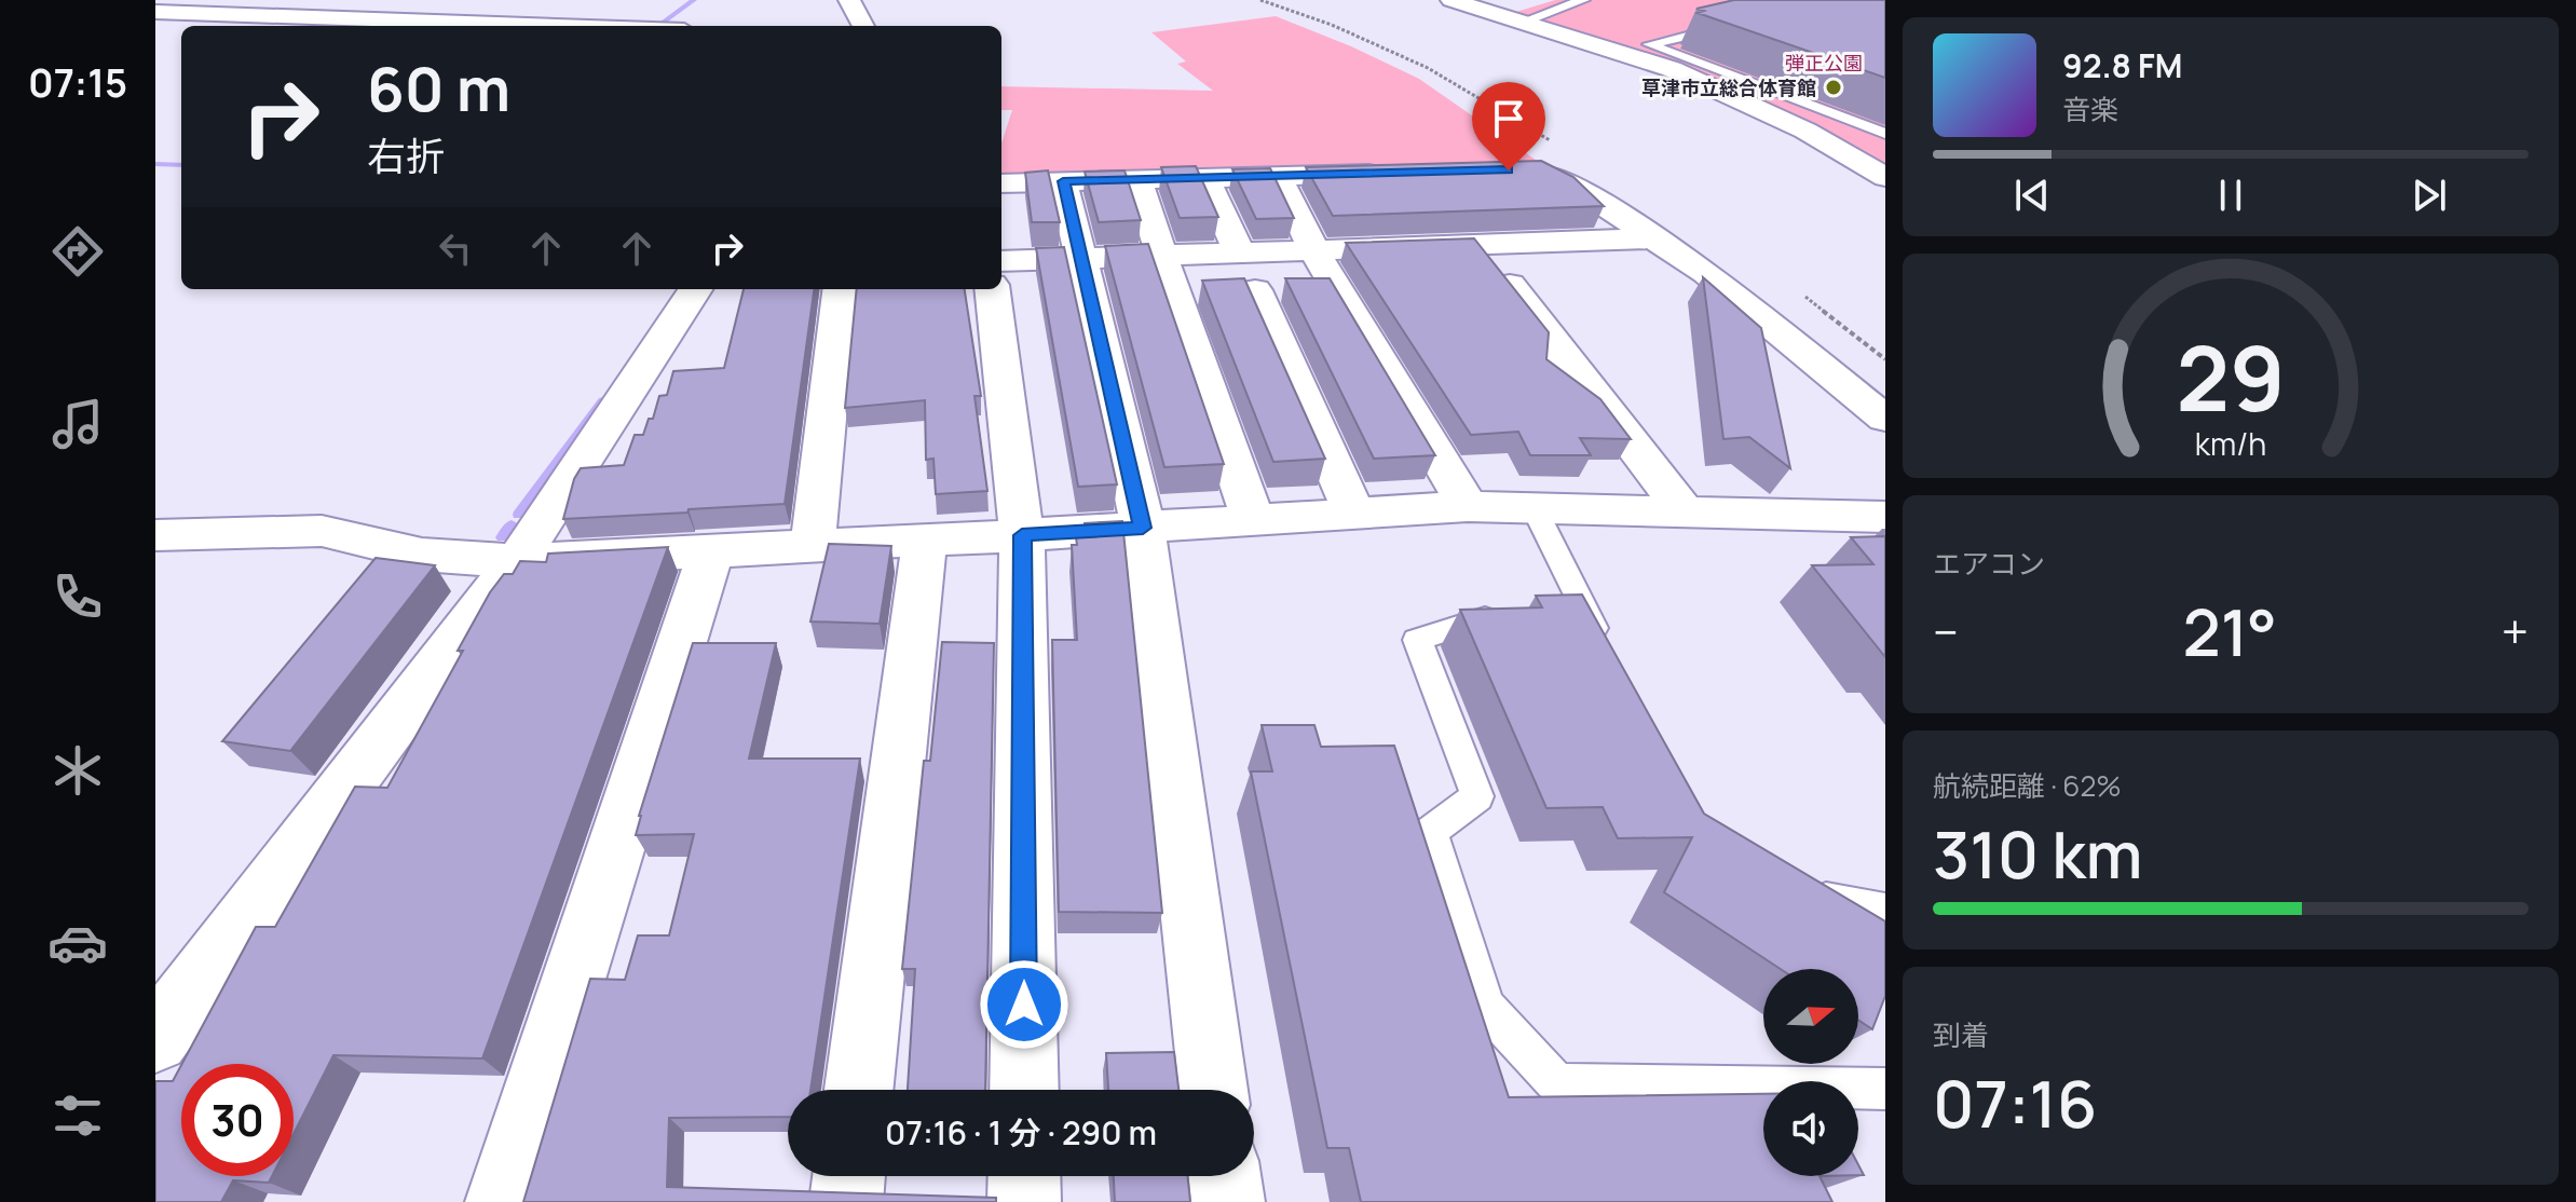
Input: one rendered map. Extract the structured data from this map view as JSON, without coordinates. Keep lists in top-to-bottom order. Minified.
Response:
{"parks":["弾正公園"],"places":["草津市立総合体育館"],"north":"right","page":{"tabs":"07:15","turn":["60 m","右折"],"song":["92.8 FM","音楽"],"tile":["エアコン",["航続距離 · 62%","310 km"],["到着","07:16"]],"heat":["−","21°","+"],"limit":"30","trip":"07:16 · 1 分 · 290 m","gauge":["29","km/h"]}}
